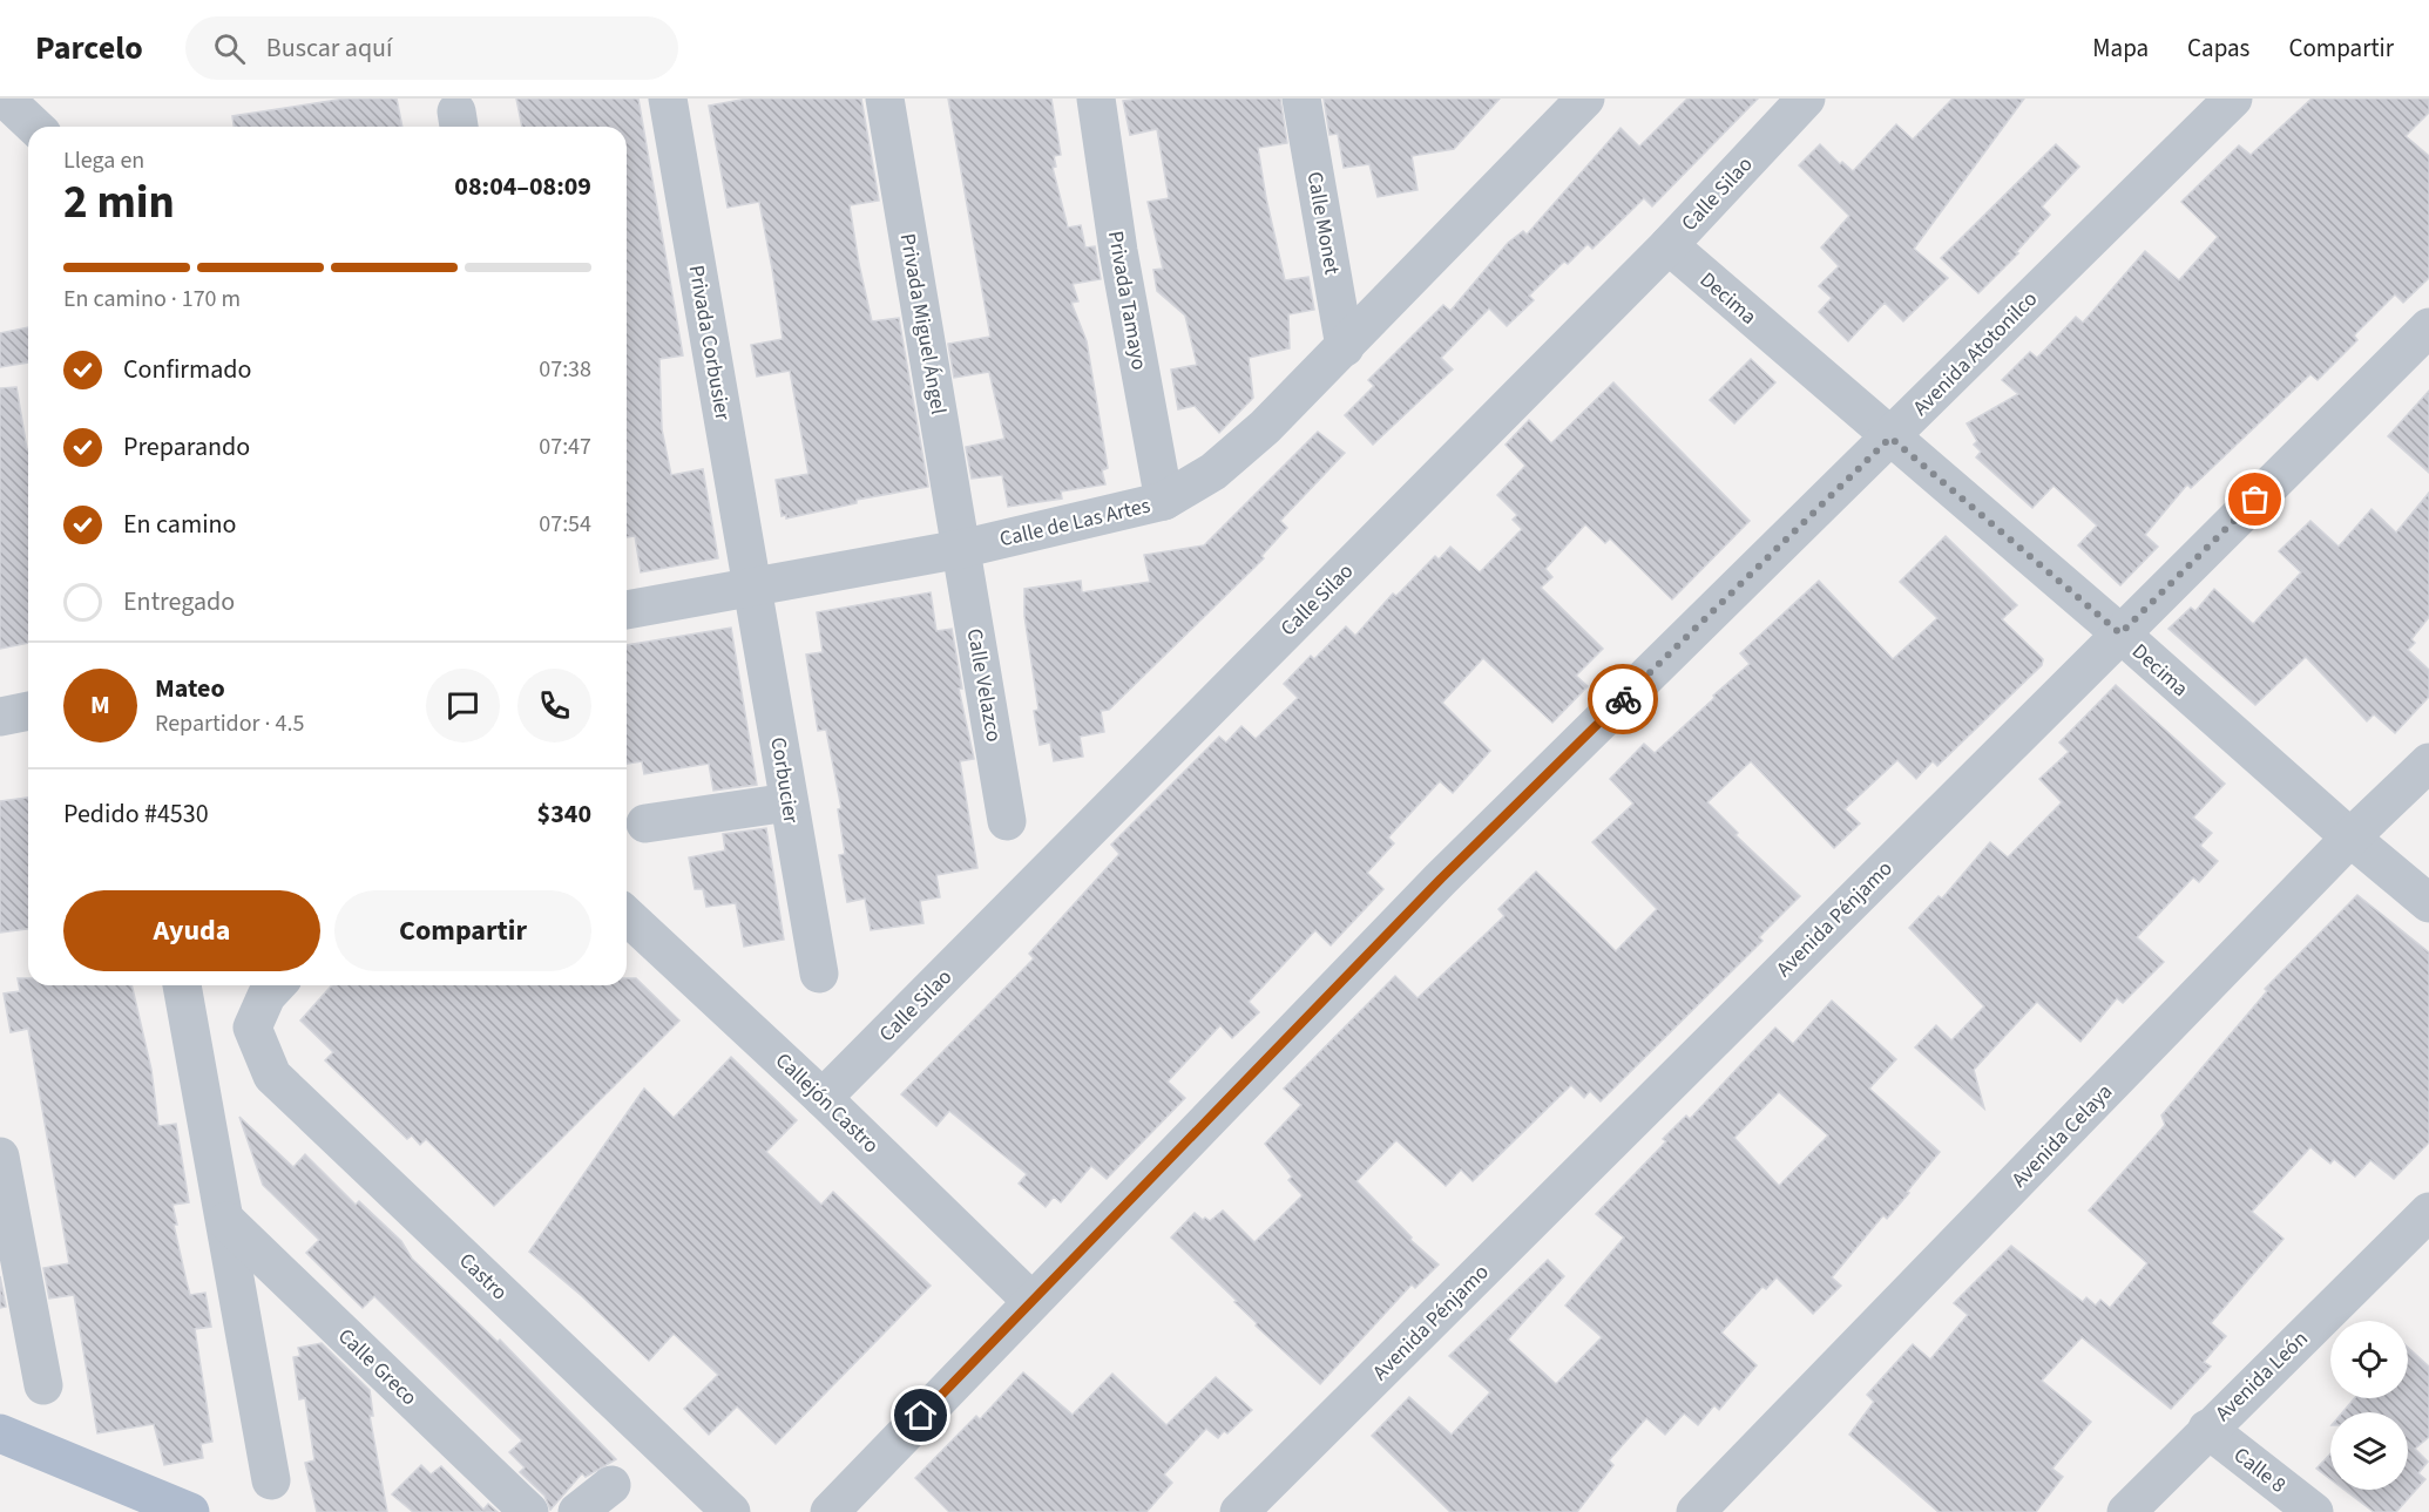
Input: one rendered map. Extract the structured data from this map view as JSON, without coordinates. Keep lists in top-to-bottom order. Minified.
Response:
{"streets":{"street":["Calle Silao","Calle Monet","Decima","Privada Tamayo","Privada Miguel Ángel","Privada Corbusier","Avenida Atotonilco","Calle de Las Artes","Calle Velazco","Corbucier","Avenida Pénjamo","Callejón Castro","Avenida Celaya","Castro","Calle Greco","Avenida León","Calle 8"]},"crossings":[["Calle Silao","Decima"],["Calle Silao","Callejón Castro"],["Calle Monet","Calle de Las Artes"],["Decima","Avenida Atotonilco"],["Decima","Avenida Pénjamo"],["Decima","Avenida Celaya"],["Privada Tamayo","Calle de Las Artes"],["Privada Miguel Ángel","Calle de Las Artes"],["Privada Miguel Ángel","Calle Velazco"],["Privada Corbusier","Calle de Las Artes"],["Privada Corbusier","Corbucier"],["Avenida Atotonilco","Callejón Castro"],["Calle de Las Artes","Calle Velazco"],["Calle de Las Artes","Corbucier"],["Avenida León","Calle 8"]],"page":{"header":"Parcelo","search":"Buscar aquí","nav":["Mapa","Capas","Compartir"],"heading":["2 min","Llega en","08:04–08:09"],"panel":["Mateo","Repartidor · 4.5","Pedido #4530","$340"],"bar":"En camino · 170 m","list":[["Confirmado","07:38"],["Preparando","07:47"],["En camino","07:54"],"Entregado"],"round":"M","buttons":["Ayuda","Compartir"]}}
